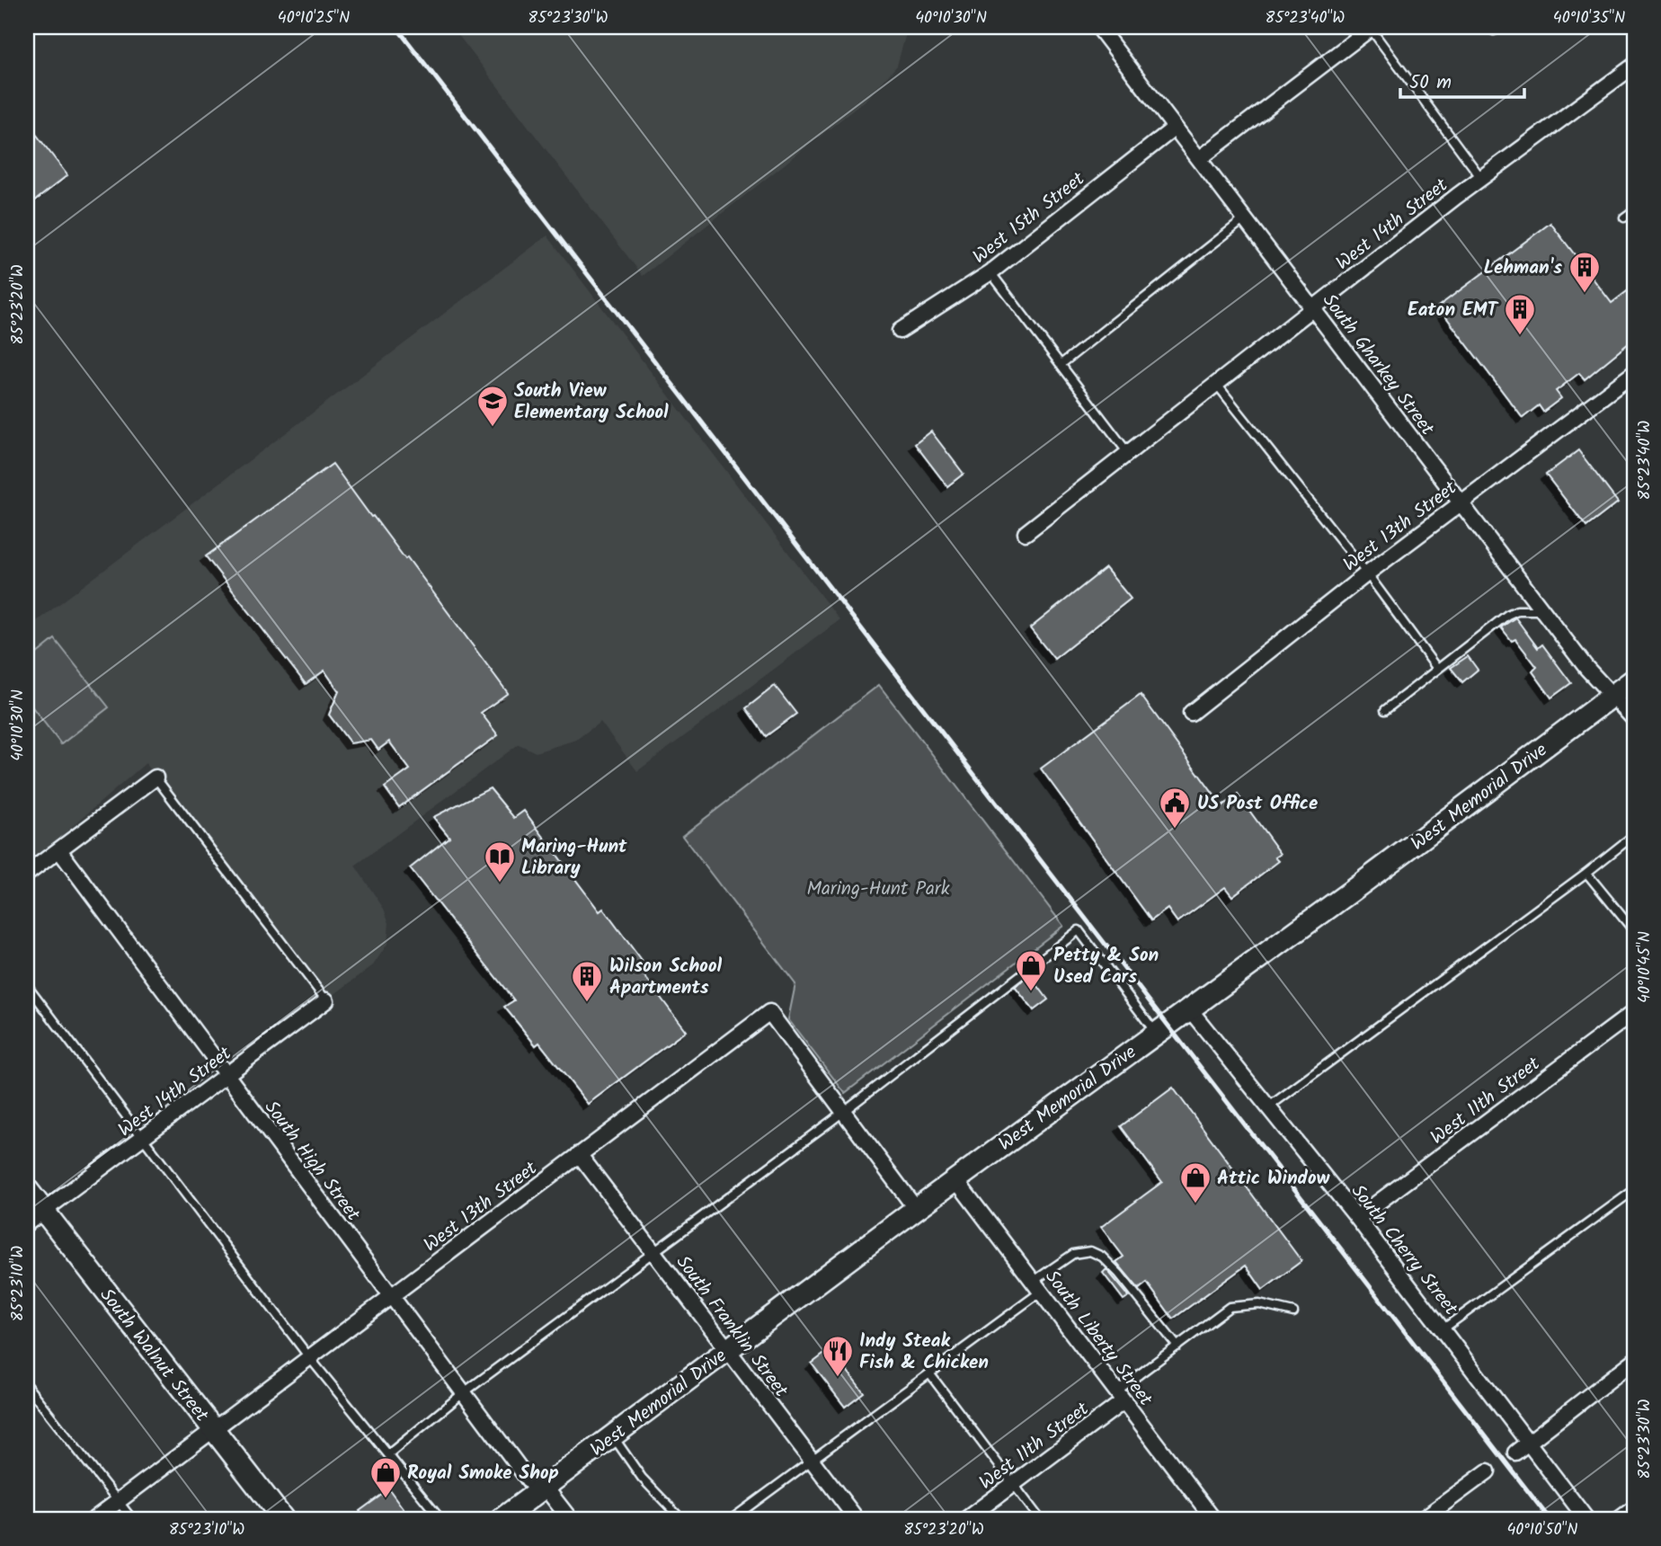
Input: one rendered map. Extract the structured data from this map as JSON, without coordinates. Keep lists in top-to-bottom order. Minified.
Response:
{"streets":{"main road":["West Memorial Drive","South Walnut Street"],"street":["West 15th Street","West 14th Street","South Gharkey Street","West 13th Street","West 11th Street","South High Street","South Cherry Street","South Franklin Street","South Liberty Street"]},"crossings":[["West 15th Street","South Gharkey Street"],["West 14th Street","South Gharkey Street"],["West 14th Street","South High Street"],["West 14th Street","South Walnut Street"],["South Gharkey Street","West 13th Street"],["South Gharkey Street","West Memorial Drive"],["West 13th Street","South High Street"],["West 13th Street","South Franklin Street"],["West 13th Street","South Walnut Street"],["West Memorial Drive","South High Street"],["West Memorial Drive","South Cherry Street"],["West Memorial Drive","South Franklin Street"],["West Memorial Drive","South Liberty Street"],["West 11th Street","South Cherry Street"],["West 11th Street","South Liberty Street"]],"parks":["Maring-Hunt Park"],"places":{"building":["Lehman's","Eaton EMT","Wilson School Apartments"],"school or university":["South View Elementary School"],"public building":["US Post Office"],"library":["Maring-Hunt Library"],"shop":["Petty & Son Used Cars","Attic Window","Royal Smoke Shop"],"restaurant":["Indy Steak Fish & Chicken"]},"scale_bar":"50 m","coordinates":["40°10'25\"N","85°23'30\"W","40°10'30\"N","85°23'40\"W","40°10'35\"N","85°23'20\"W","40°10'45\"N","85°23'10\"W","40°10'50\"N"]}
